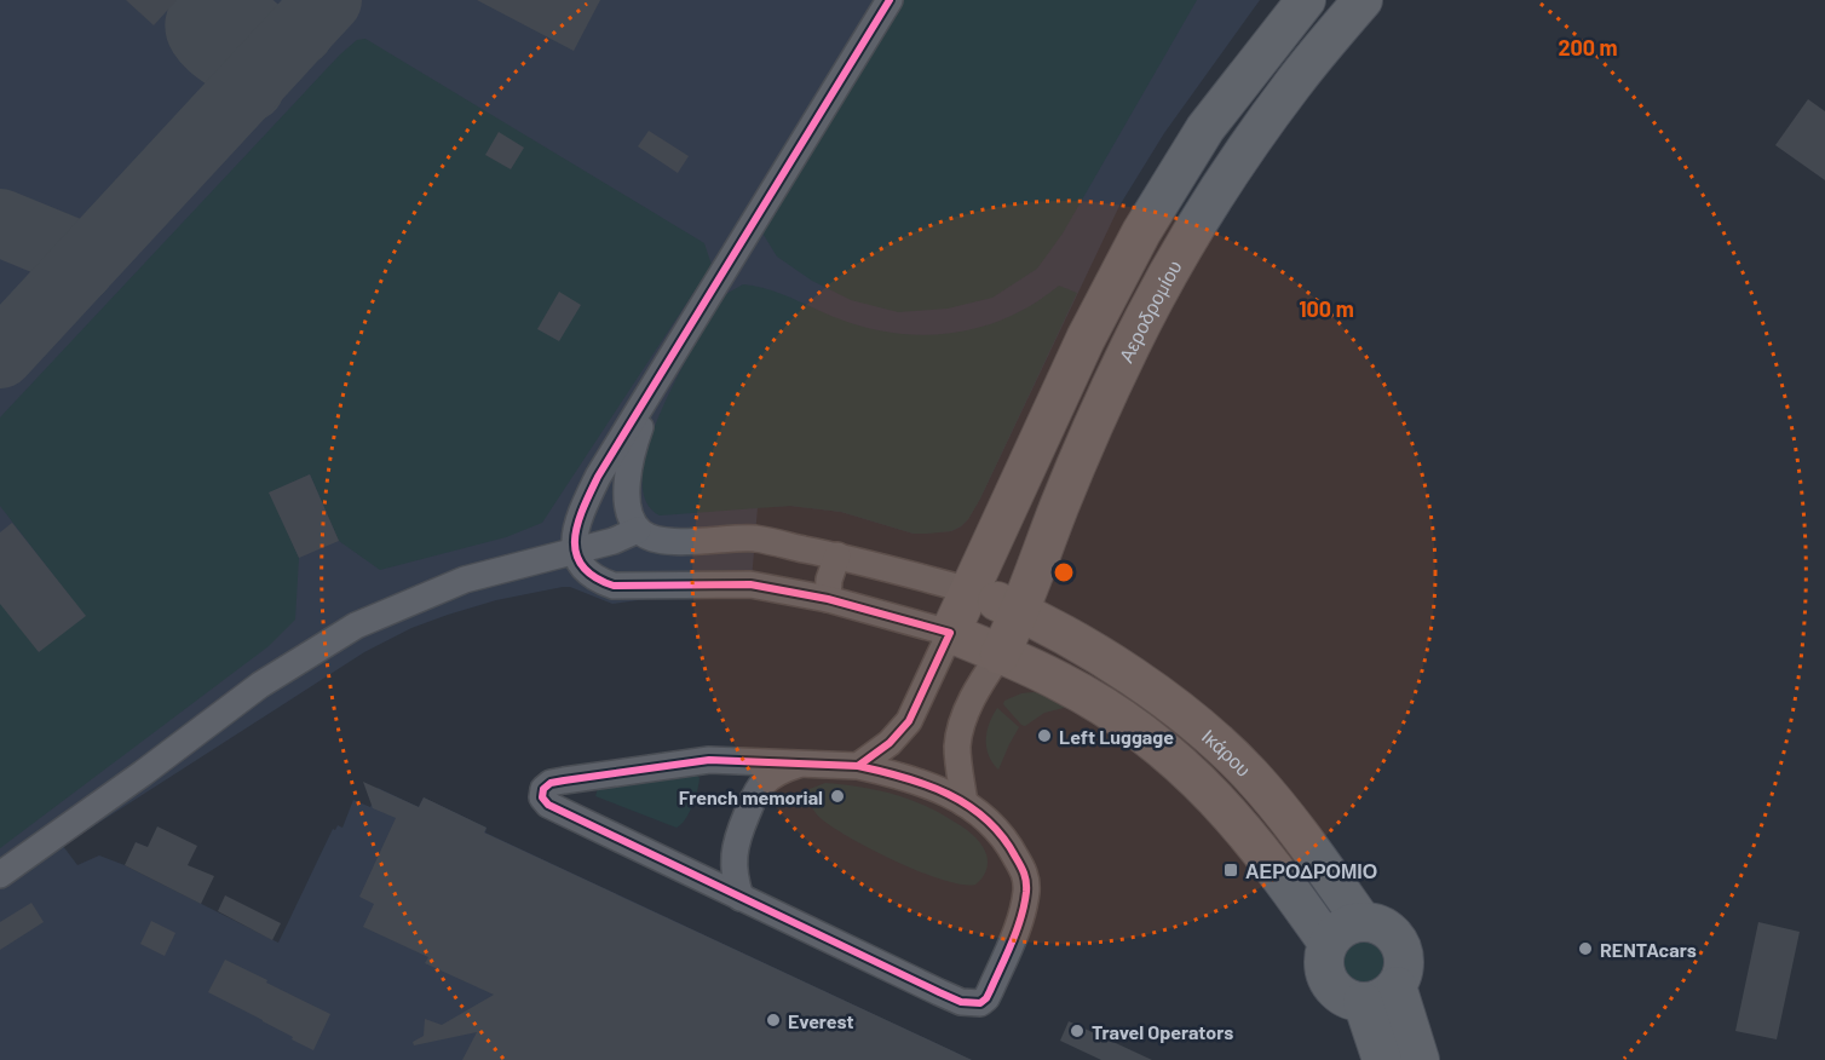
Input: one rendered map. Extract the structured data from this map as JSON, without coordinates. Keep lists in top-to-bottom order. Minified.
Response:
{"streets":{"main road":["Αεροδρομίου","Ικάρου"]},"crossings":[["Αεροδρομίου","Ικάρου"]],"places":{"other":["Left Luggage","French memorial","RENTAcars","Everest","Travel Operators"],"transit":["ΑΕΡΟΔΡΟΜΙΟ"]},"rings":["200 m","100 m"]}
